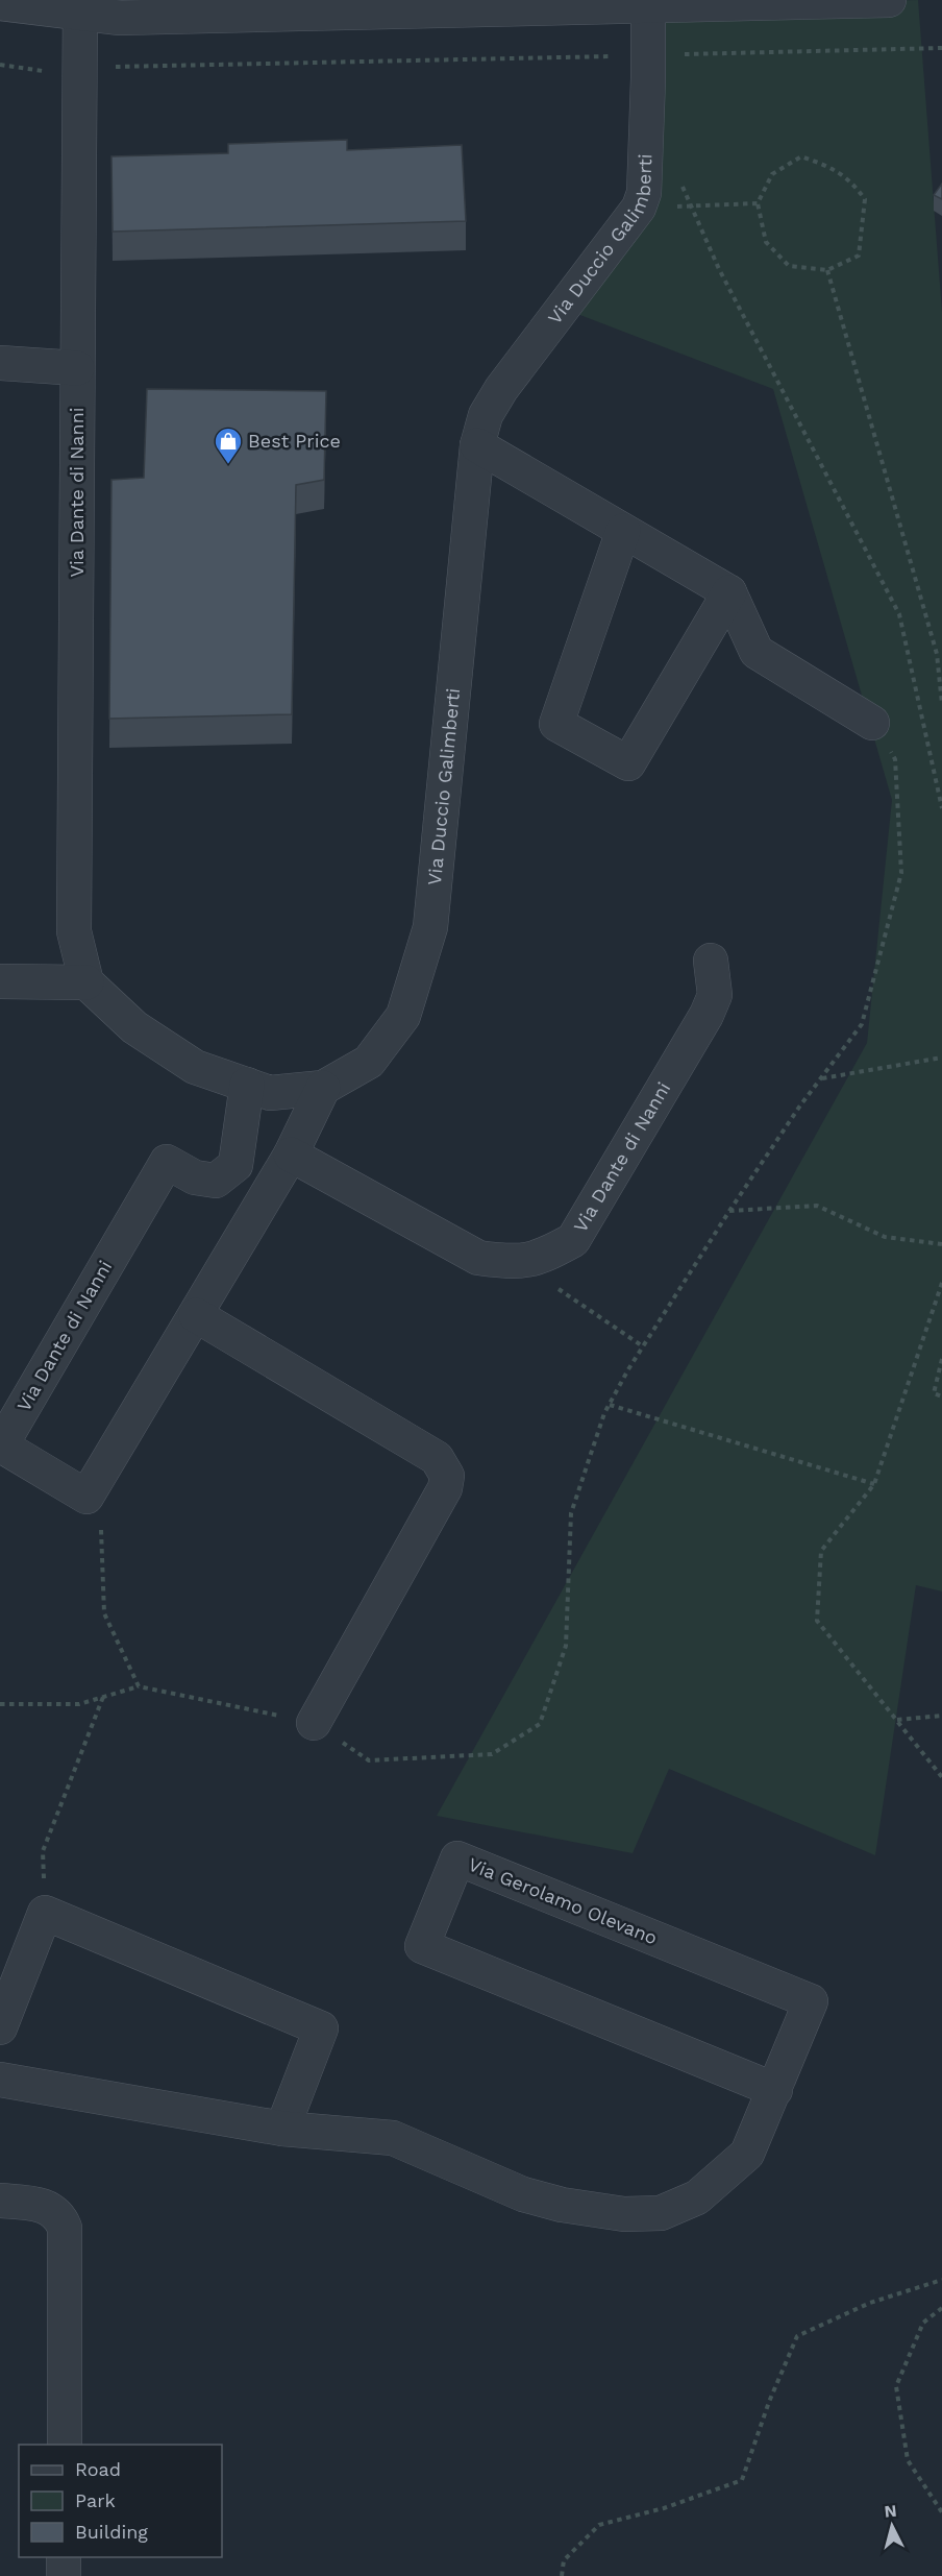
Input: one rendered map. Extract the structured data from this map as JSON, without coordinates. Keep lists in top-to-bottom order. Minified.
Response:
{"streets":{"street":["Via Duccio Galimberti","Via Dante di Nanni","Via Gerolamo Olevano"]},"crossings":[["Via Duccio Galimberti","Via Dante di Nanni"]],"places":{"shop":["Best Price"]},"legend":["Road","Park","Building"],"north":"top"}
